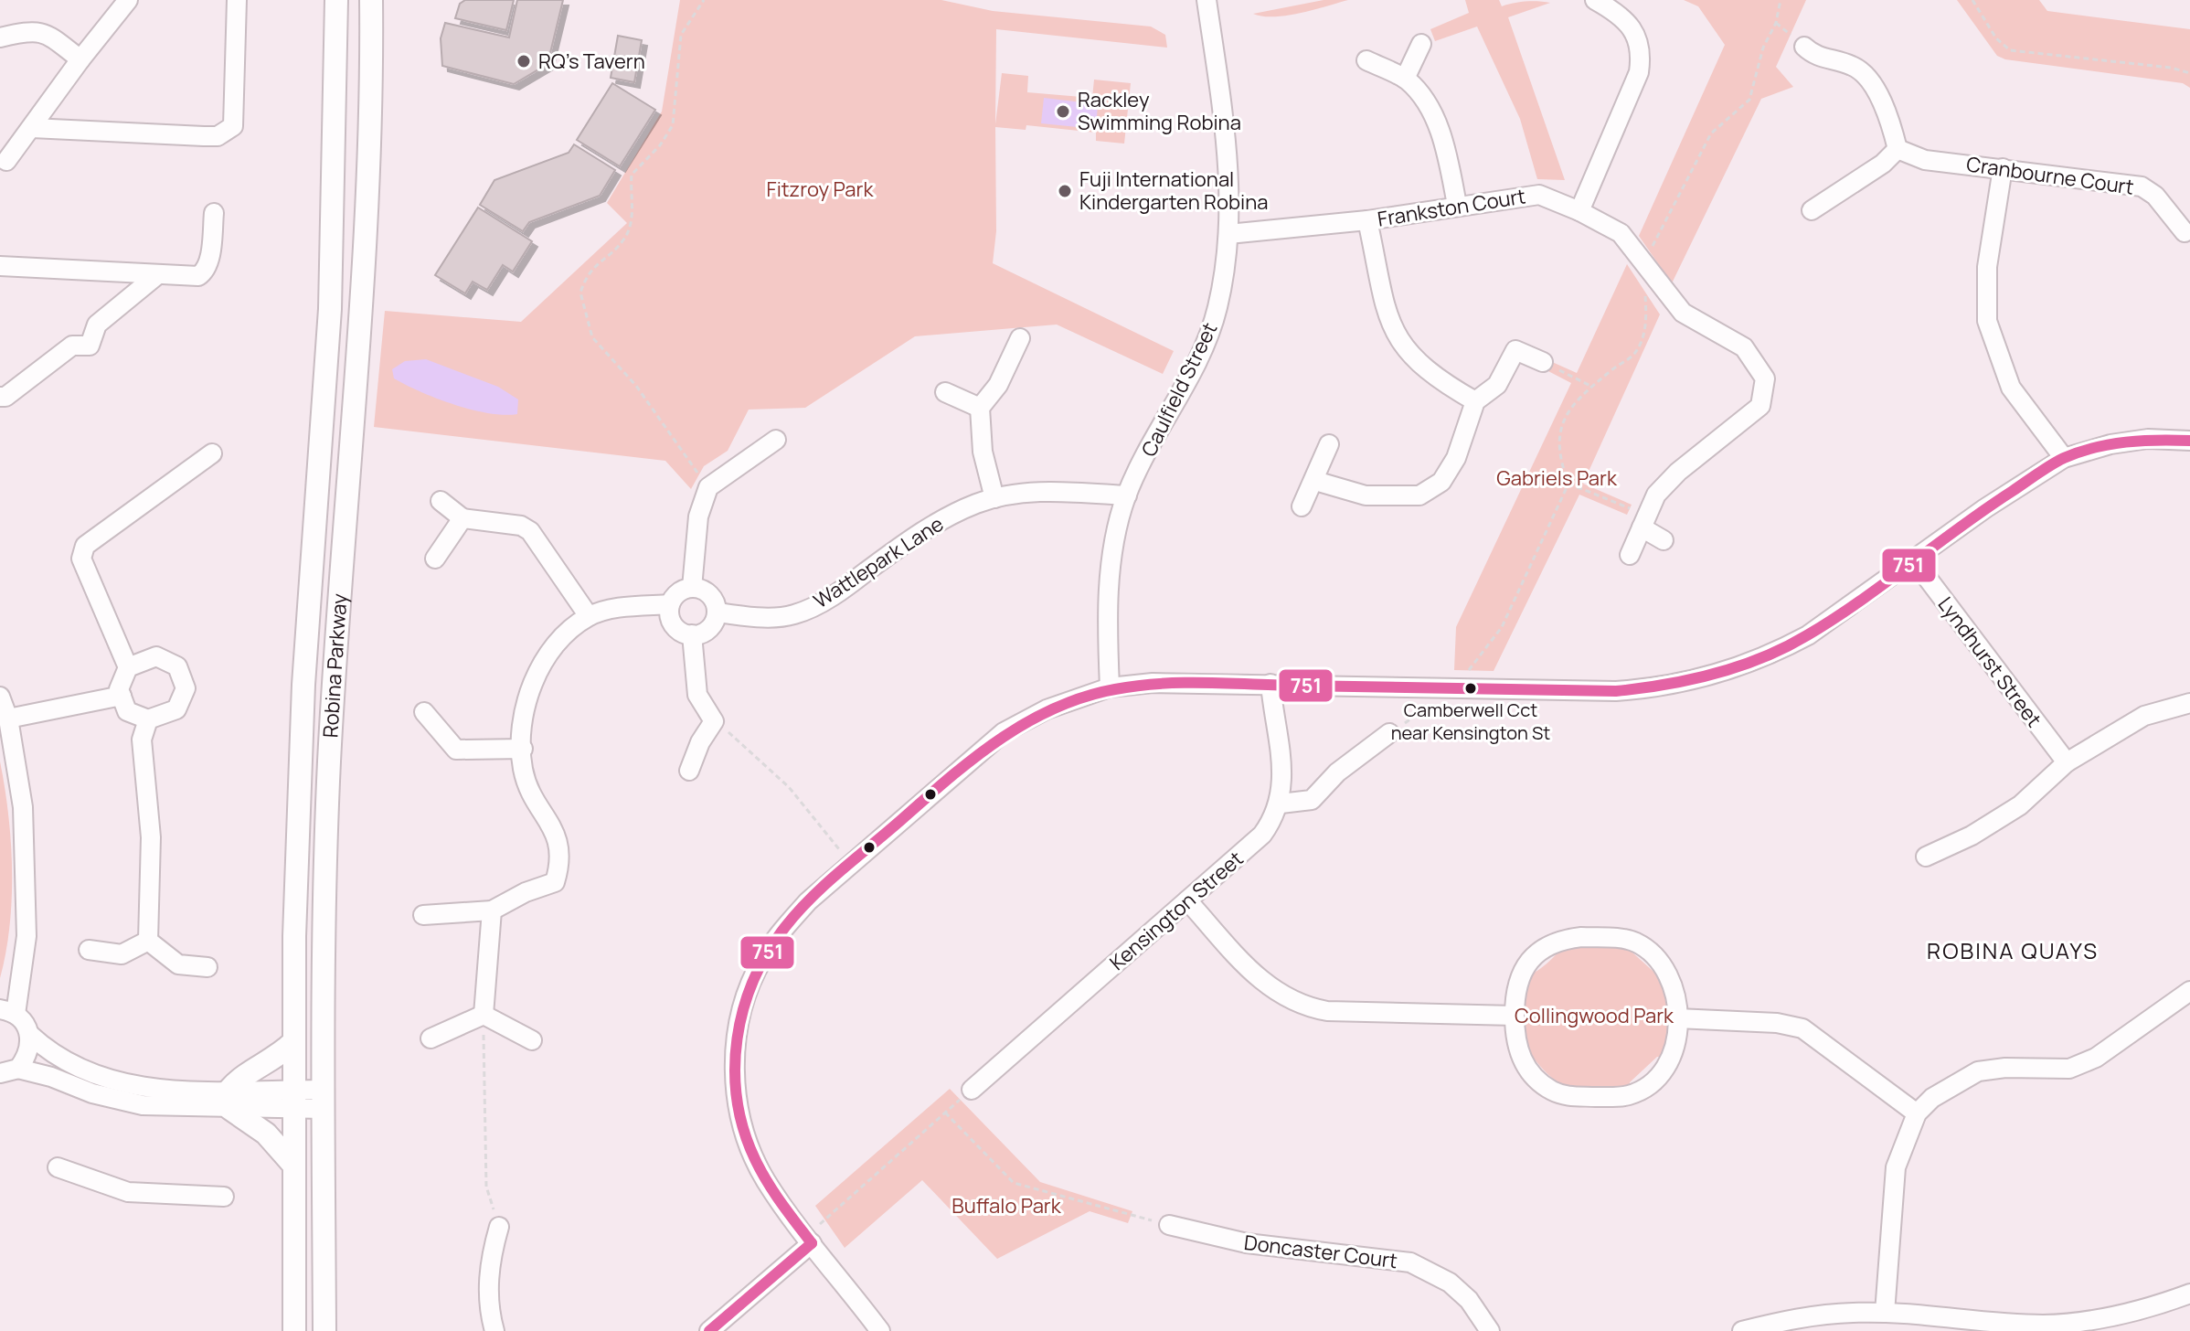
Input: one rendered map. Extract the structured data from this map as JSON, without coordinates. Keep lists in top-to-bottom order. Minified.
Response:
{"streets":{"main road":["Robina Parkway"],"street":["Cranbourne Court","Frankston Court","Caulfield Street","Wattlepark Lane","Lyndhurst Street","Kensington Street","Doncaster Court"]},"crossings":[["Frankston Court","Caulfield Street"],["Caulfield Street","Wattlepark Lane"]],"districts":["ROBINA QUAYS"],"parks":["Fitzroy Park","Gabriels Park","Collingwood Park","Buffalo Park"],"places":["RQ's Tavern","Rackley Swimming Robina","Fuji International Kindergarten Robina","Camberwell Cct near Kensington St"],"lines":["transit line 751"]}
